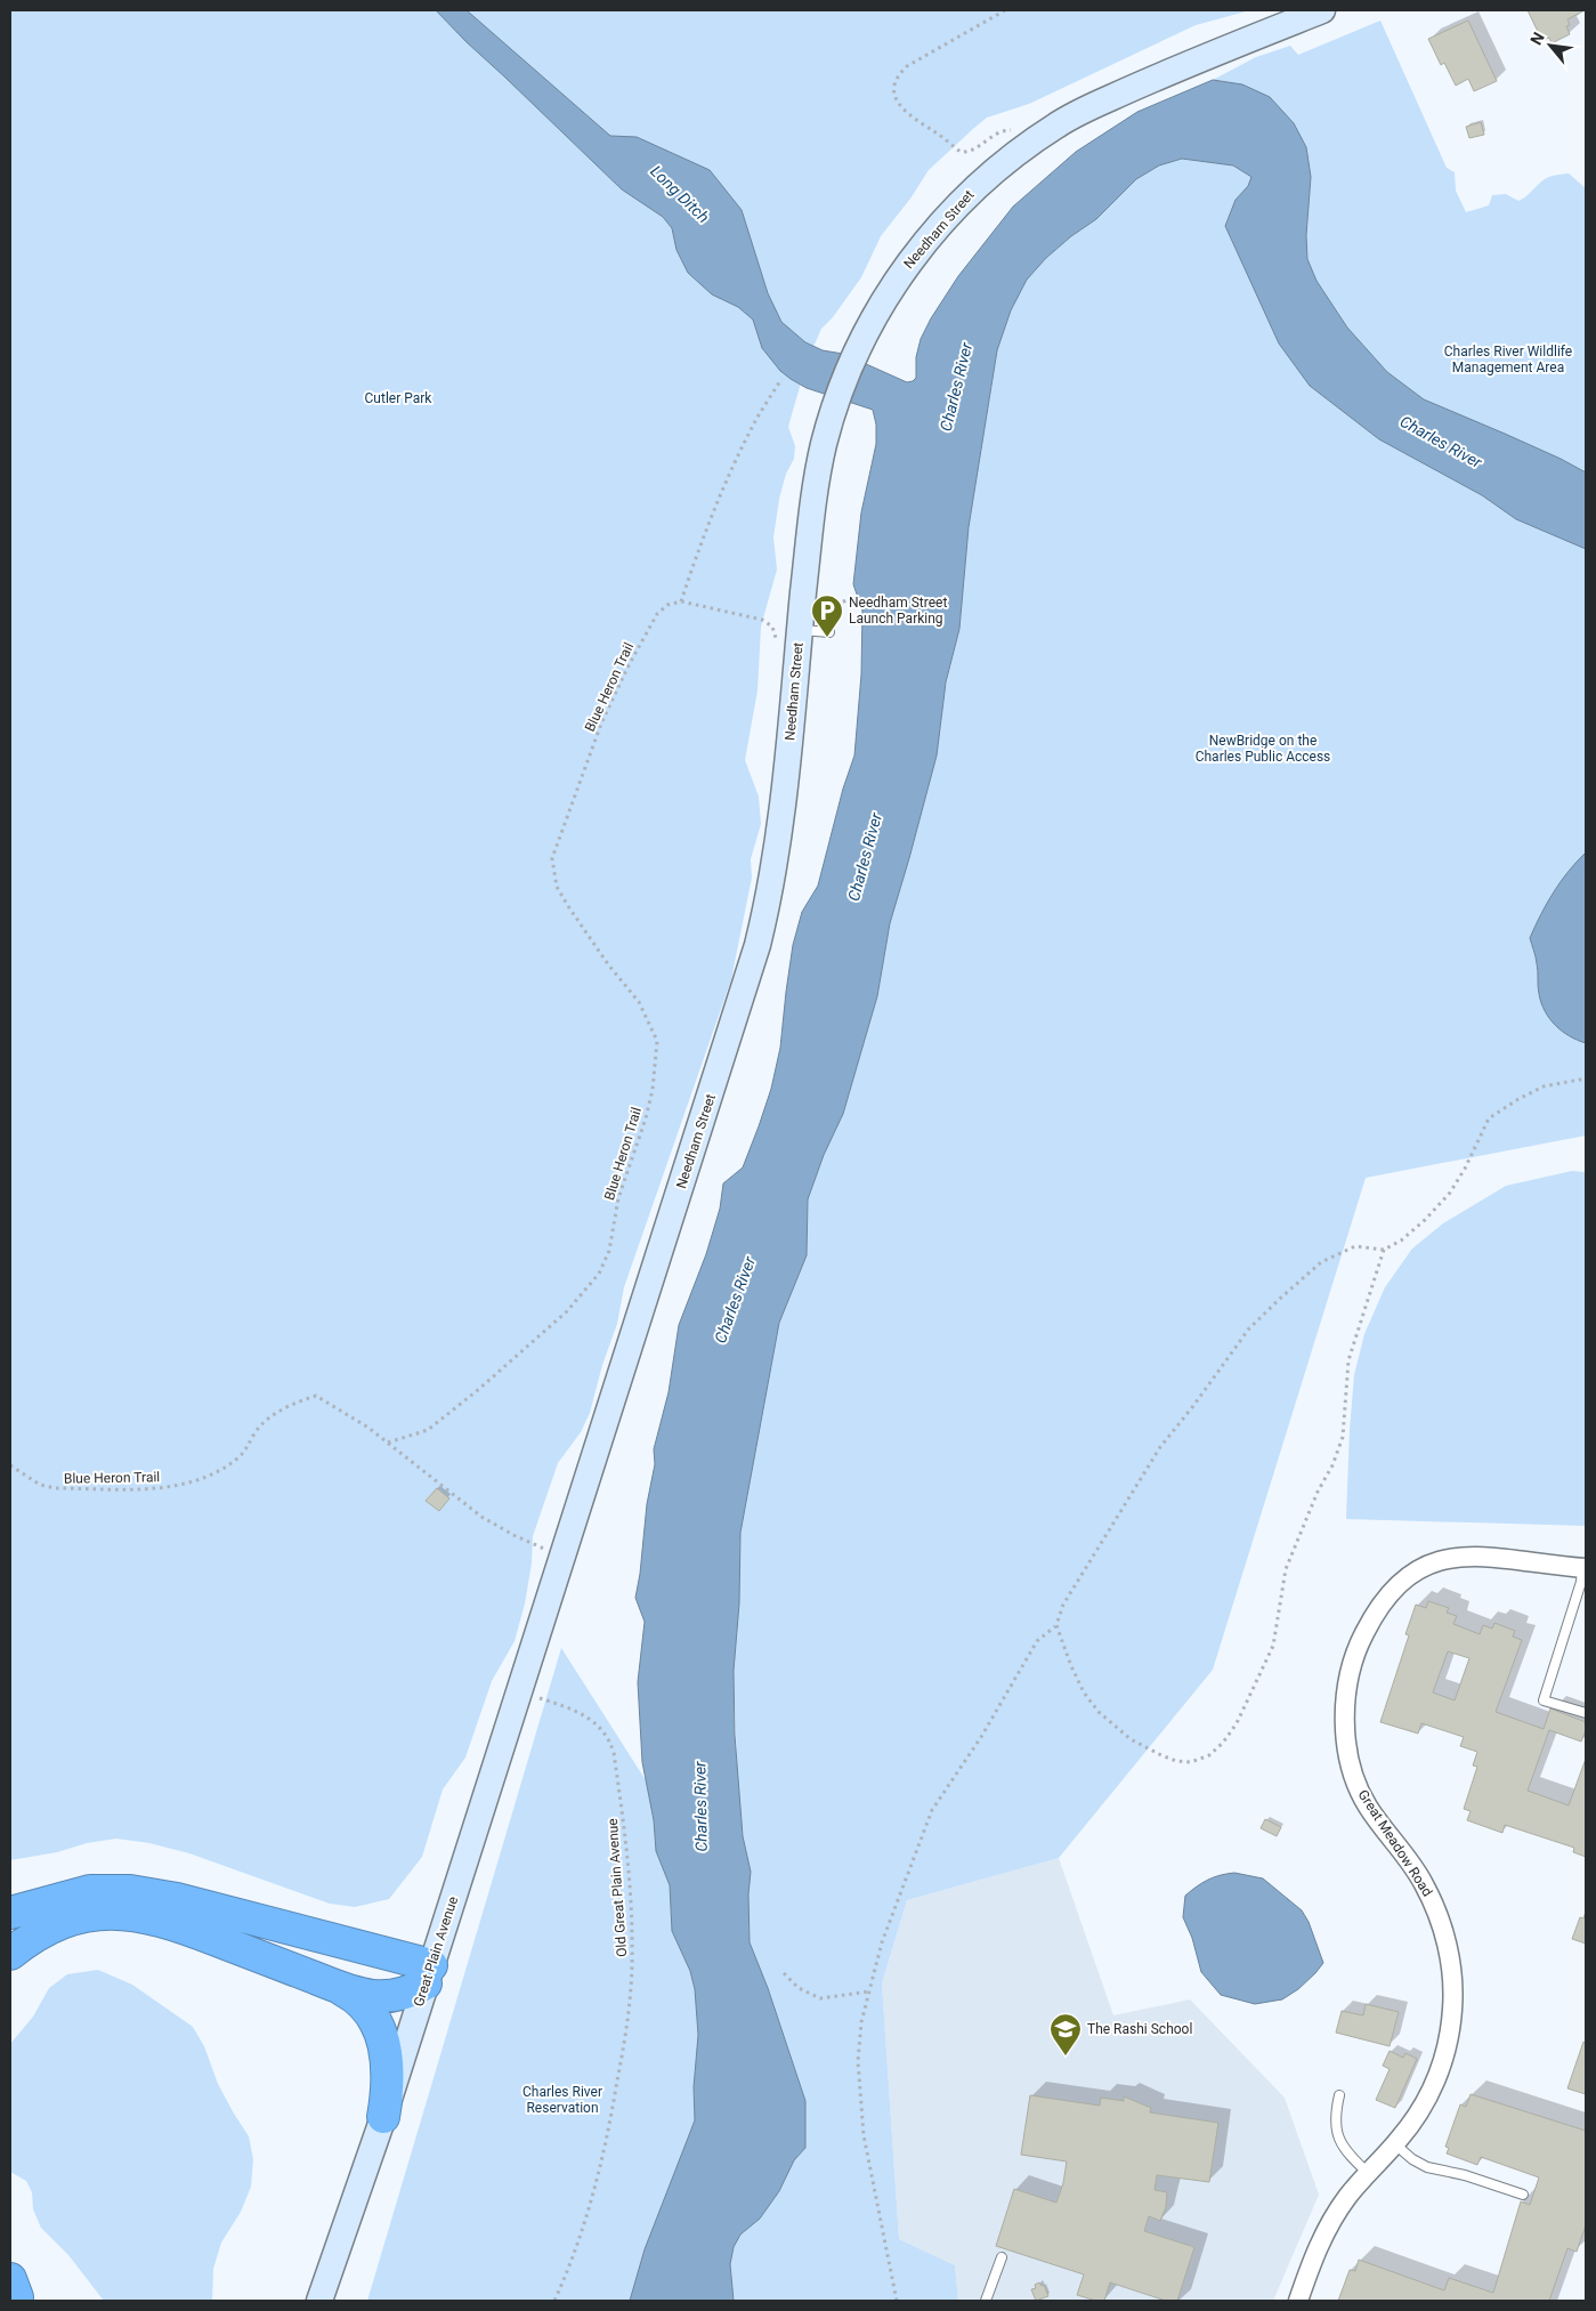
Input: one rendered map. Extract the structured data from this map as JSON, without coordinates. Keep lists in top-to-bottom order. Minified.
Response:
{"streets":{"main road":["Needham Street","Great Plain Avenue"],"street":["Great Meadow Road"],"path":["Blue Heron Trail","Old Great Plain Avenue"]},"crossings":[["Needham Street","Great Plain Avenue"],["Old Great Plain Avenue","Great Plain Avenue"]],"water":["Long Ditch","Charles River"],"parks":["Charles River Wildlife Management Area","Cutler Park","NewBridge on the Charles Public Access","Charles River Reservation"],"places":{"parking":["Needham Street Launch Parking"],"school or university":["The Rashi School"]},"north":"top left"}
